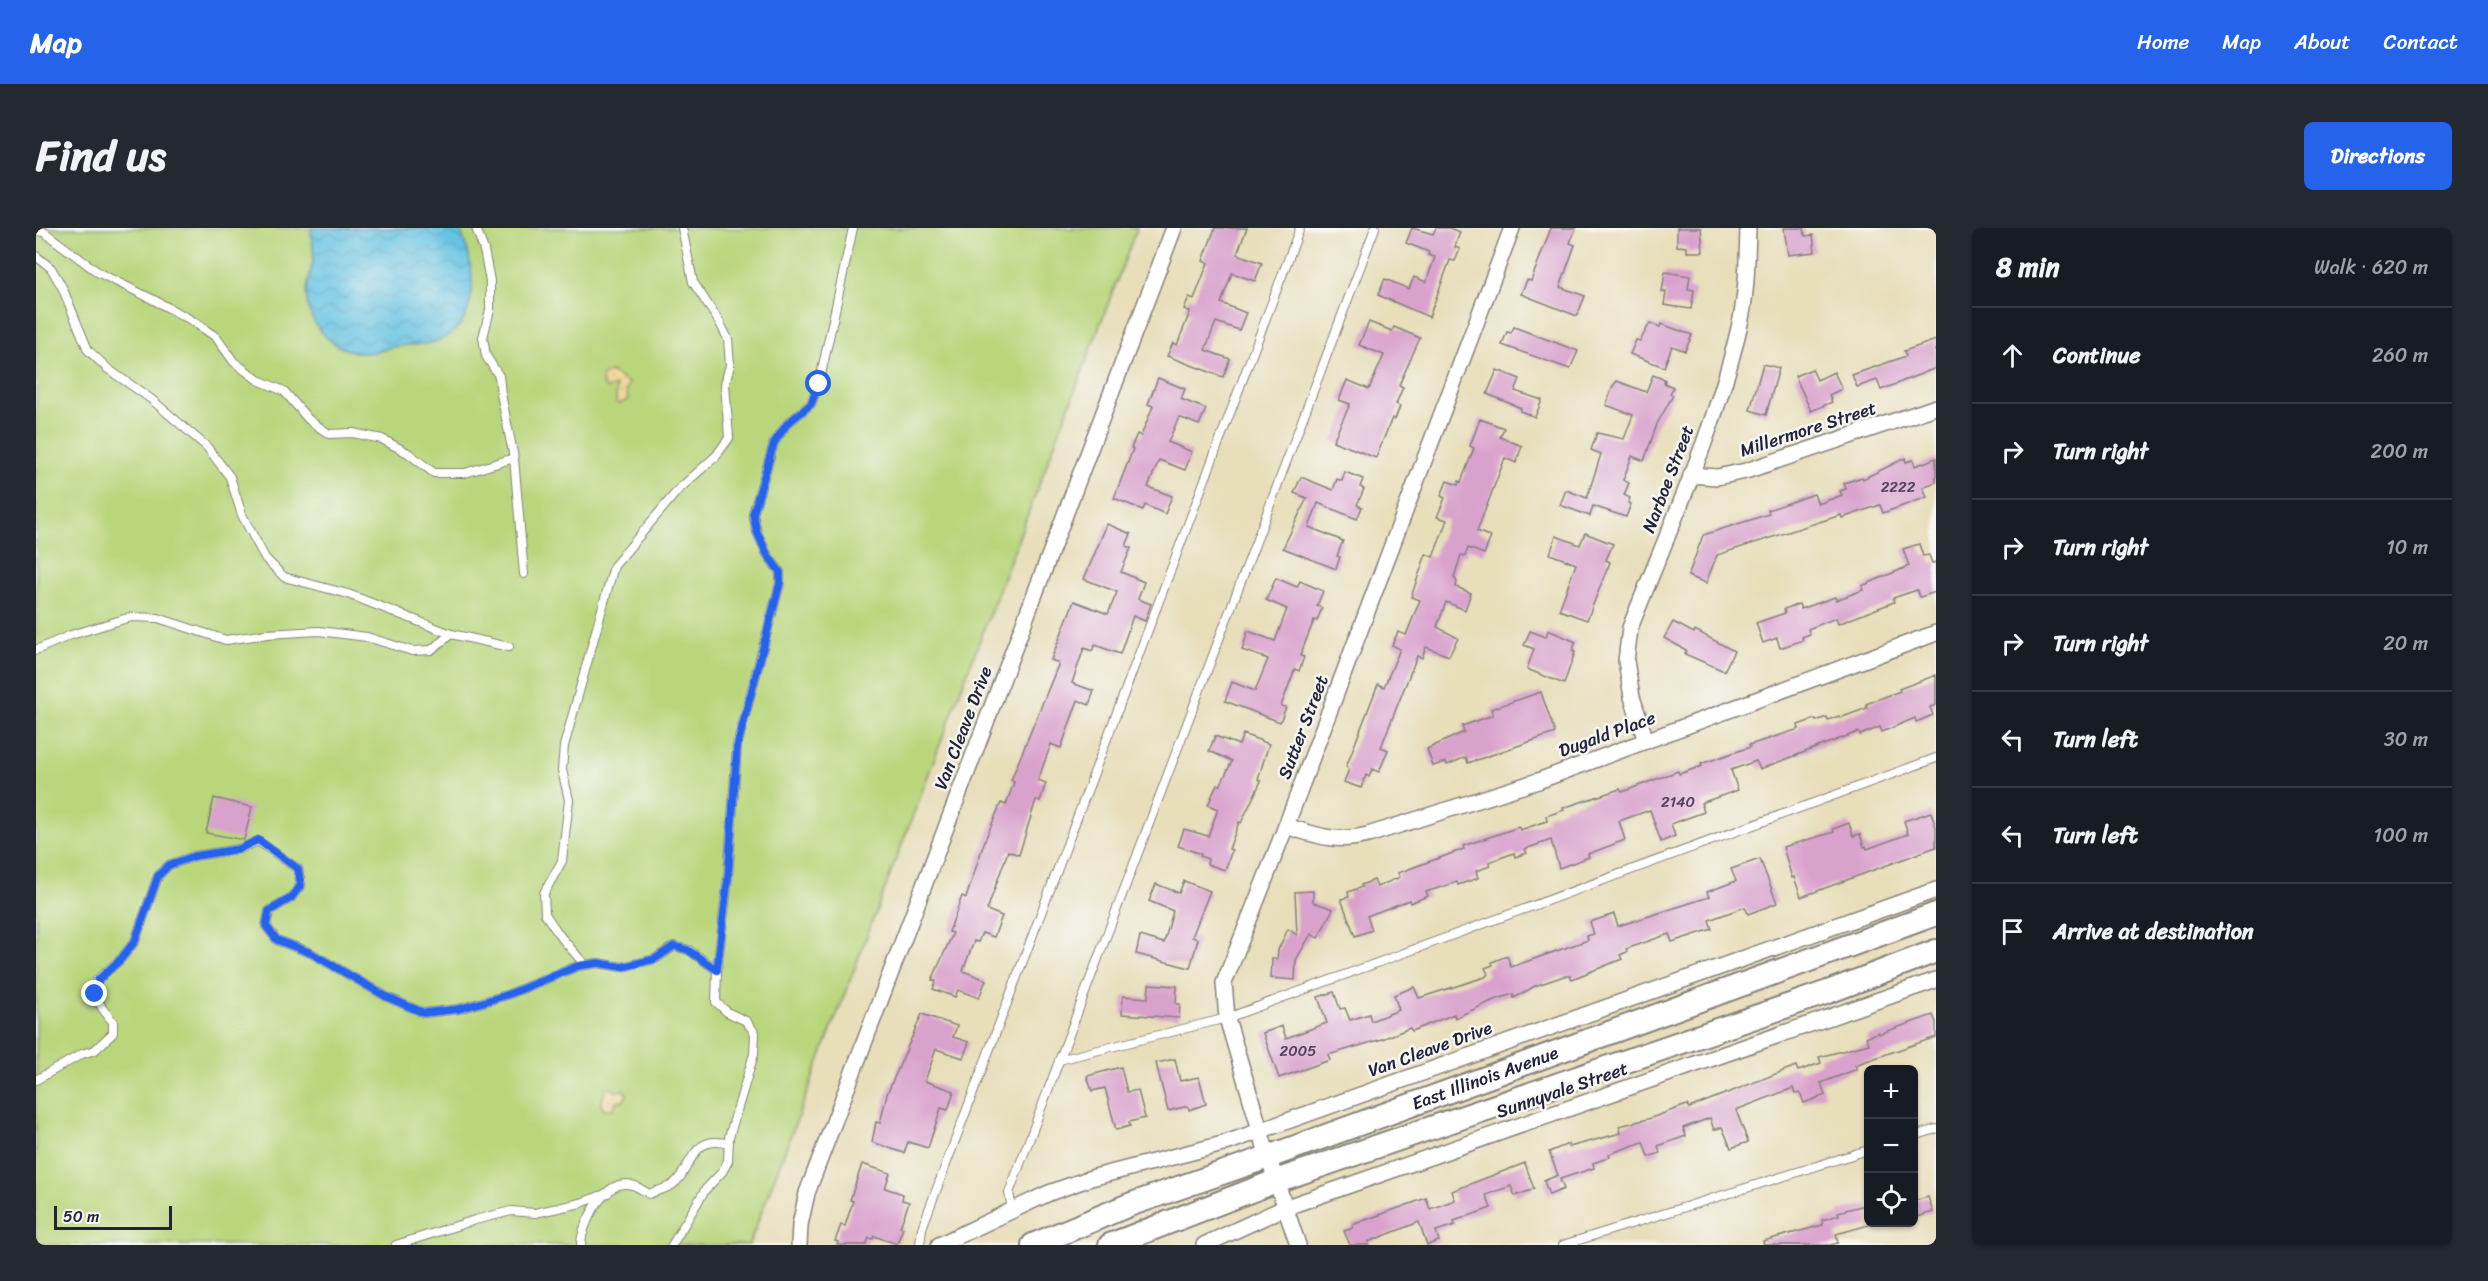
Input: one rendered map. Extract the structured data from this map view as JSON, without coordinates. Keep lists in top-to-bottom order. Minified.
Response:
{"streets":{"main road":["East Illinois Avenue"],"street":["Millermore Street","Narboe Street","Sutter Street","Van Cleave Drive","Dugald Place","Sunnyvale Street"]},"crossings":[["Millermore Street","Narboe Street"],["Narboe Street","Dugald Place"],["Sutter Street","Van Cleave Drive"],["Sutter Street","Dugald Place"],["Sutter Street","East Illinois Avenue"],["Sutter Street","Sunnyvale Street"]],"house_numbers":["2222","2140","2005"],"scale_bar":"50 m","page":{"header":"Map","nav":["Home","Map","About","Contact"],"title":"Find us","buttons":"Directions","heading":["8 min","Walk · 620 m"],"list":[["Continue","260 m"],["Turn right","200 m"],["Turn right","10 m"],["Turn right","20 m"],["Turn left","30 m"],["Turn left","100 m"],"Arrive at destination"],"map_buttons":["+","−"],"scale":"50 m"}}
